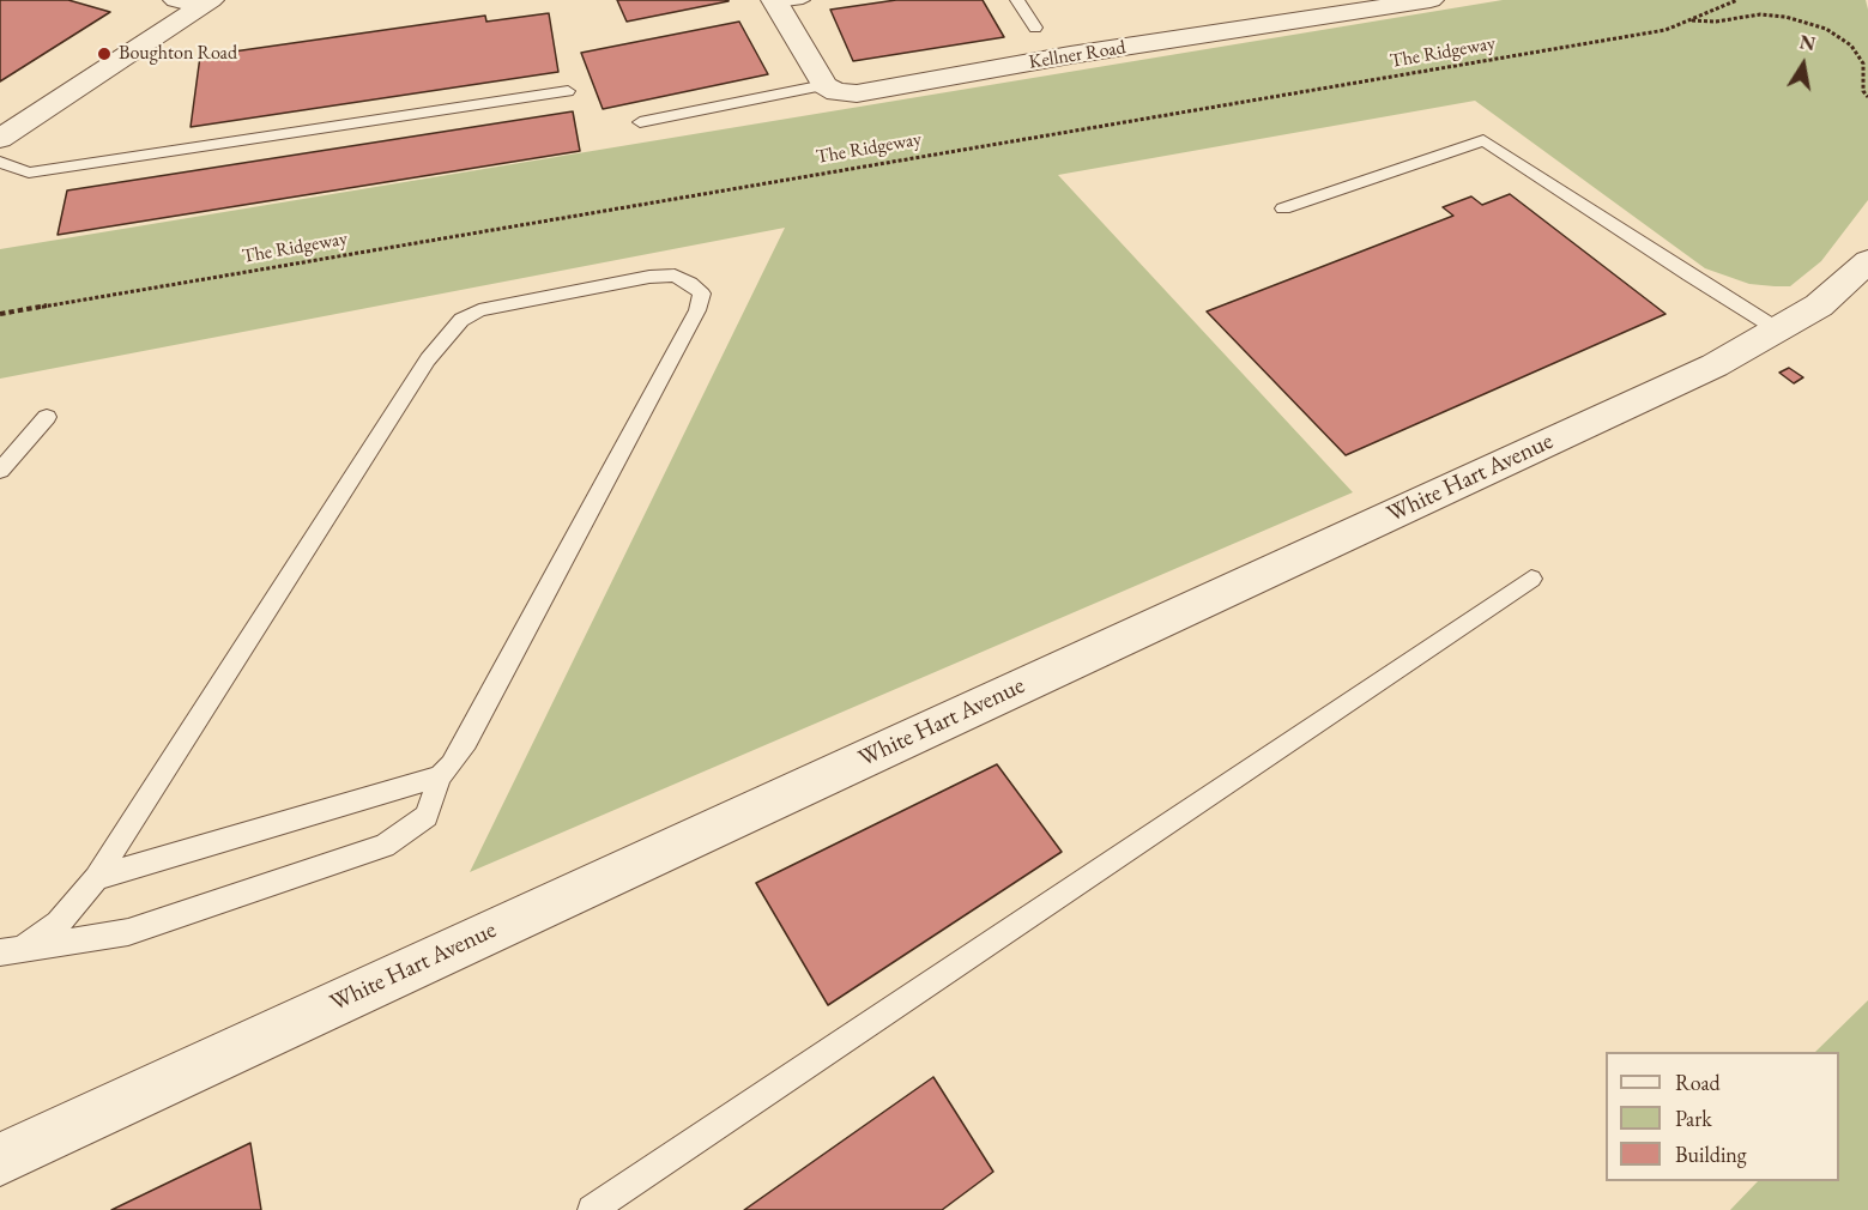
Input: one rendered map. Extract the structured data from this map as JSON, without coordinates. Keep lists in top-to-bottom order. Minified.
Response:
{"streets":{"street":["Kellner Road","White Hart Avenue"],"path":["The Ridgeway"]},"places":["Boughton Road"],"legend":["Road","Park","Building"],"north":"top"}
